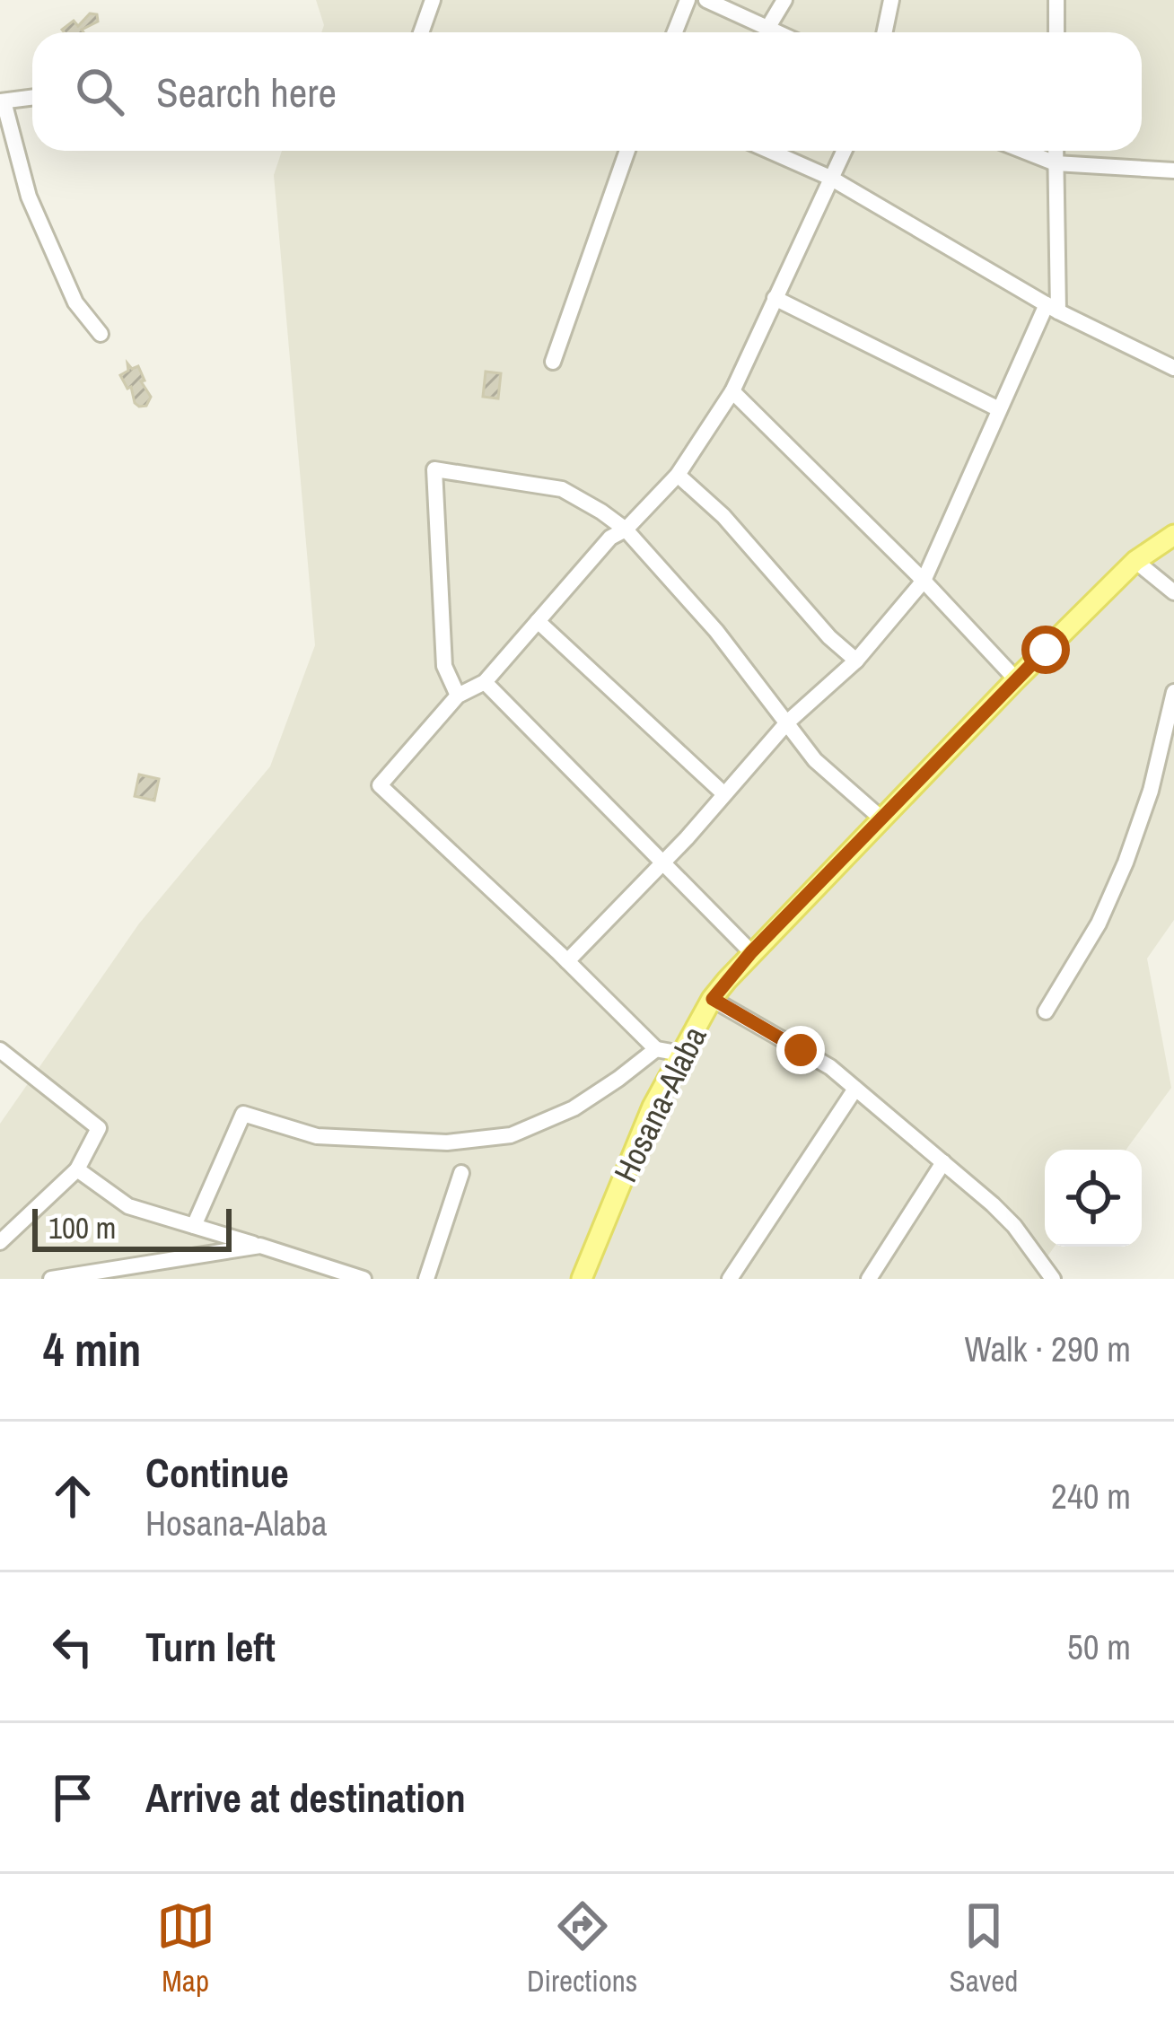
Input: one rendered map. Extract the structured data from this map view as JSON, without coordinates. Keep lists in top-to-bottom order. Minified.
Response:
{"streets":{"main road":["Hosana-Alaba"]},"scale_bar":"100 m","page":{"search":"Search here","scale":"100 m","heading":["4 min","Walk · 290 m"],"list":[["Continue","Hosana-Alaba","240 m"],["Turn left","50 m"],"Arrive at destination"],"nav":["Map","Directions","Saved"]}}
